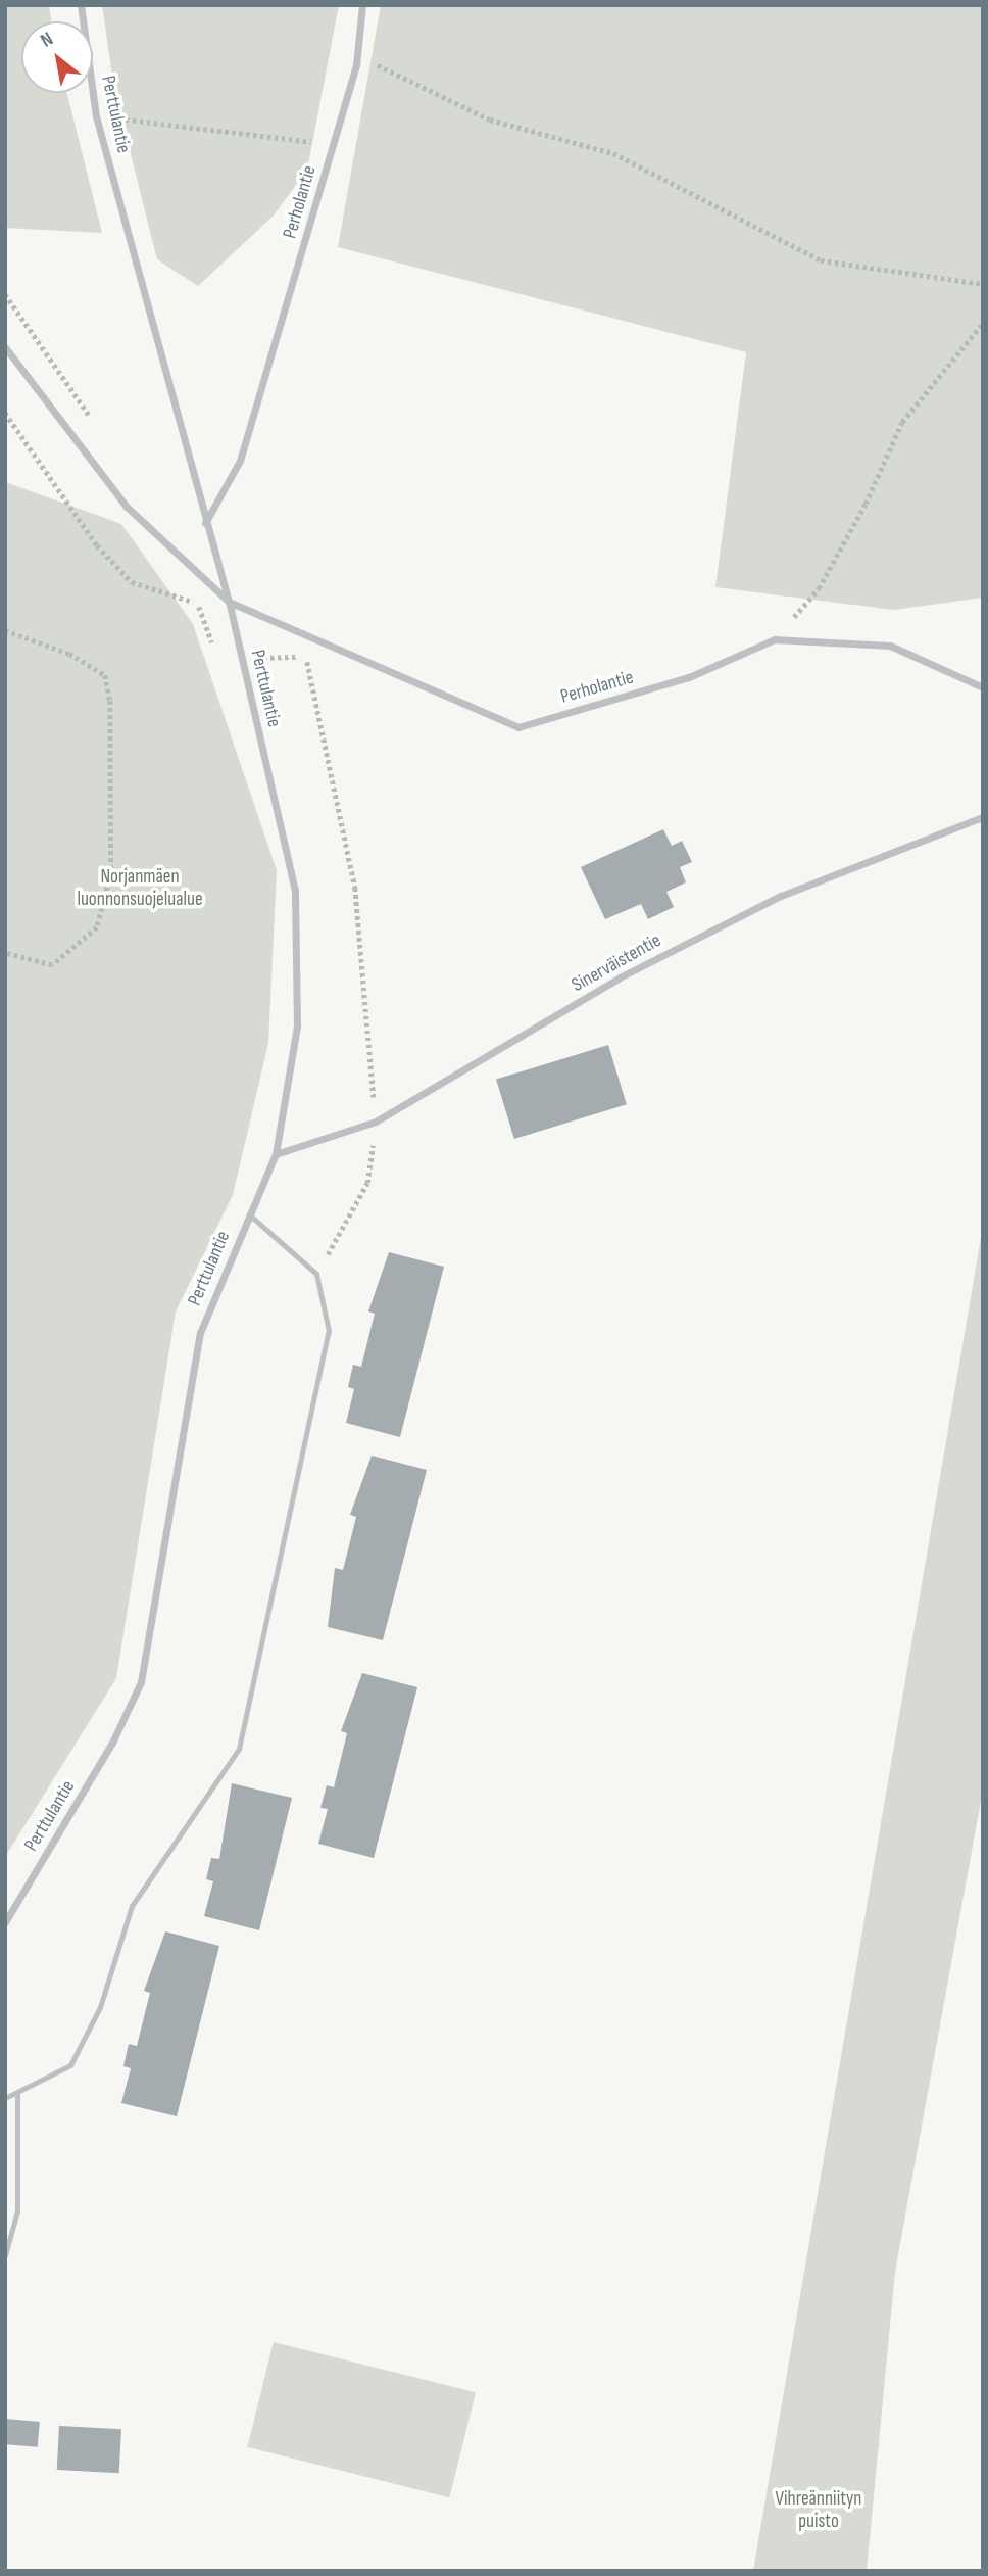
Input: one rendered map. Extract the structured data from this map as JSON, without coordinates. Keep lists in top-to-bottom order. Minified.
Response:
{"streets":{"street":["Perttulantie","Perholantie","Sinerväistentie"]},"crossings":[["Perttulantie","Perholantie"],["Perttulantie","Sinerväistentie"]],"parks":["Norjanmäen luonnonsuojelualue","Vihreänniityn puisto"],"north":"top left"}
